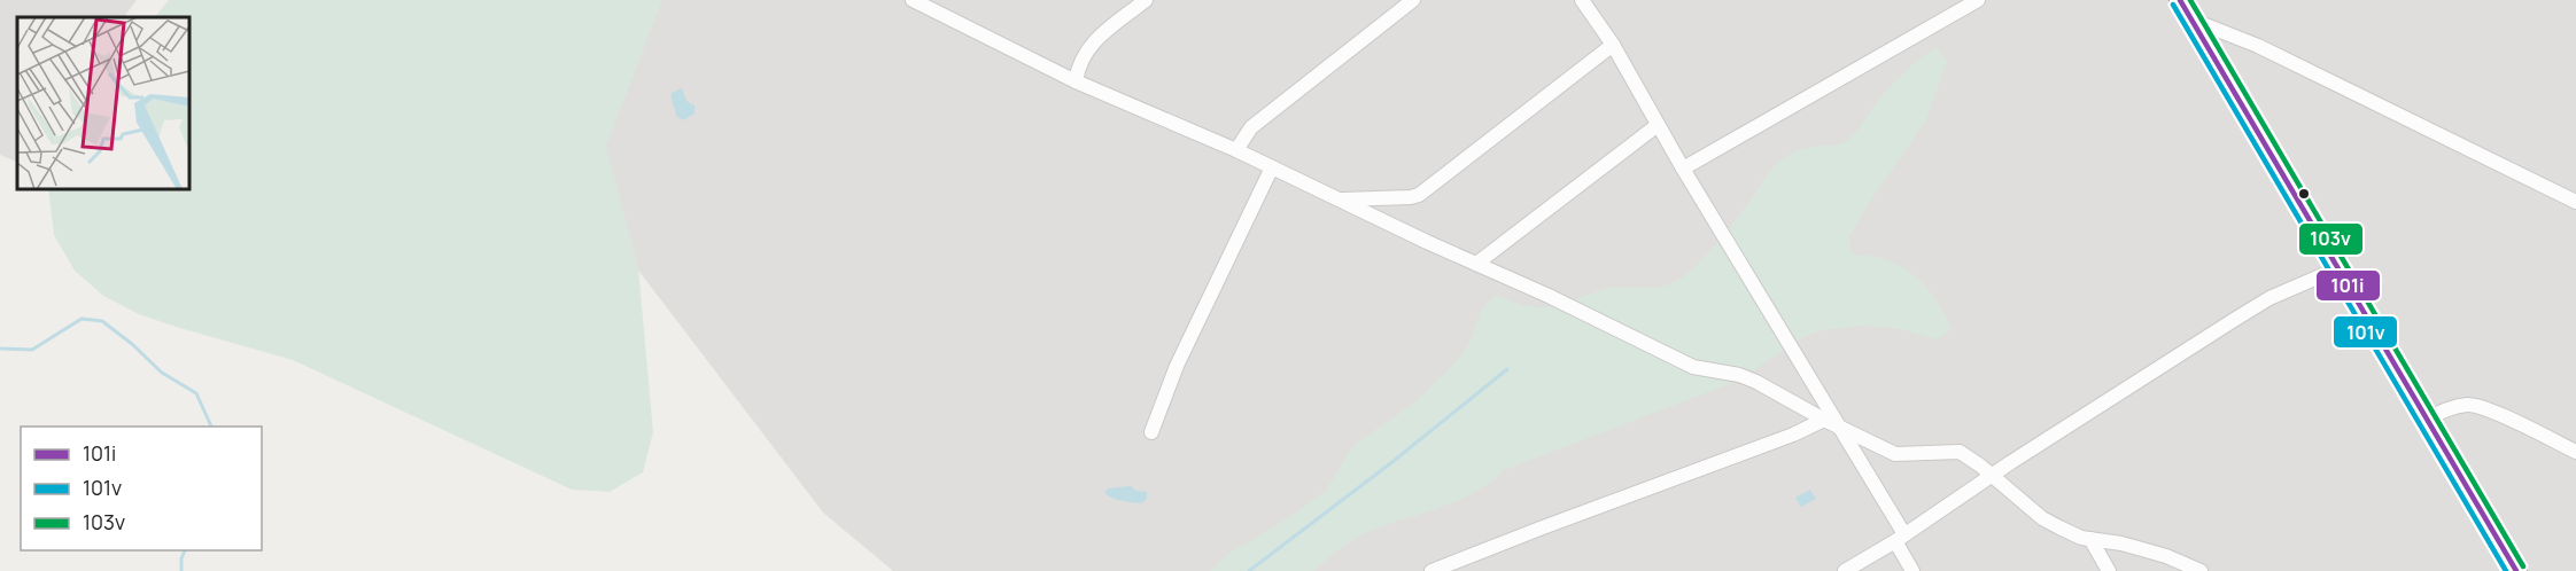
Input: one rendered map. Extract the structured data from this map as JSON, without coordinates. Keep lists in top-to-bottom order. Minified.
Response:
{"lines":["transit line 101i","transit line 103v","transit line 101v"],"legend":["101i","101v","103v"]}
